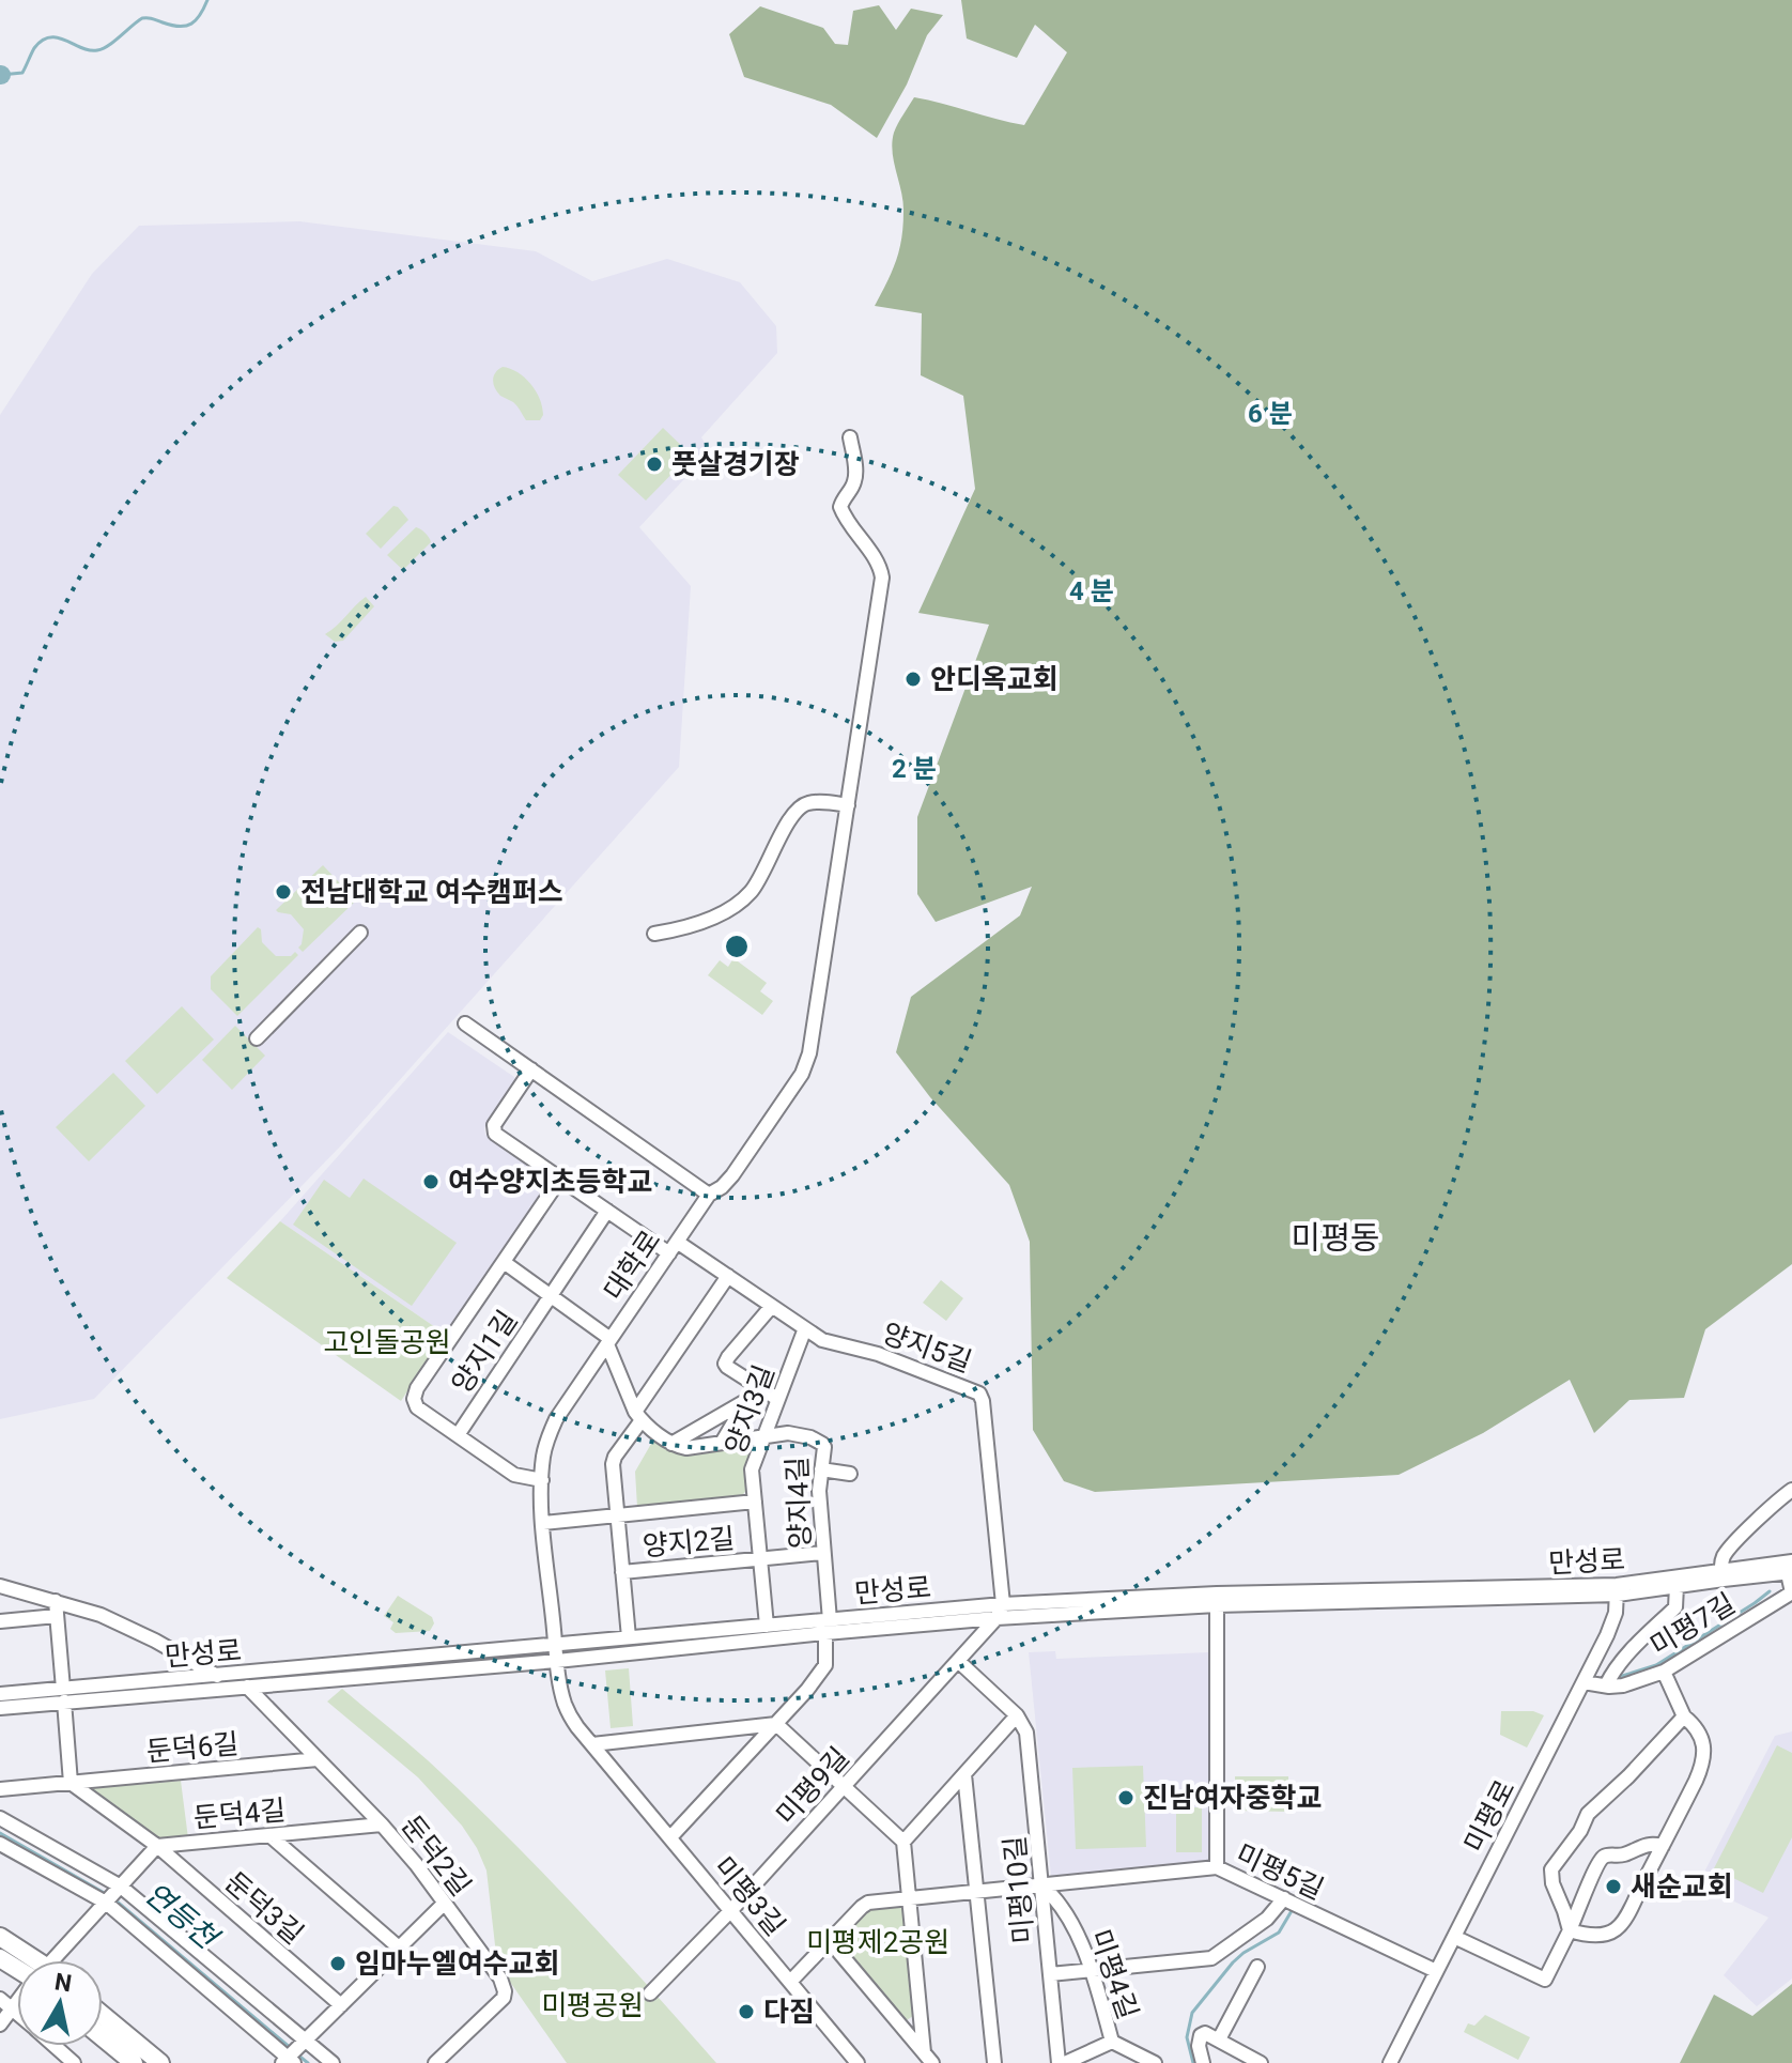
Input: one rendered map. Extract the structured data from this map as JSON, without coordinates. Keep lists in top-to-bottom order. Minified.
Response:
{"streets":{"street":["대학로","양지5길","양지1길","양지3길","양지4길","양지2길","만성로","미평7길","둔덕6길","미평9길","둔덕4길","미평로","둔덕2길","미평5길","미평10길","미평3길","둔덕3길","미평4길"]},"crossings":[["대학로","양지5길"],["대학로","양지1길"],["대학로","양지2길"],["대학로","만성로"],["대학로","미평3길"],["양지5길","양지3길"],["양지5길","양지2길"],["양지5길","만성로"],["양지5길","미평9길"],["양지3길","양지4길"],["양지3길","양지2길"],["양지3길","만성로"],["양지4길","만성로"],["양지2길","만성로"],["만성로","미평7길"],["만성로","미평9길"],["만성로","미평로"],["만성로","둔덕2길"],["만성로","미평3길"],["미평7길","미평로"],["둔덕6길","둔덕2길"],["미평9길","미평10길"],["미평9길","미평3길"],["둔덕4길","둔덕2길"],["둔덕4길","둔덕3길"],["미평로","미평5길"],["미평5길","미평10길"],["미평5길","미평3길"],["미평5길","미평4길"],["미평10길","미평4길"]],"districts":["미평동"],"water":["연등천"],"parks":["고인돌공원","미평제2공원","미평공원"],"places":["풋살경기장","안디옥교회","전남대학교 여수캠퍼스","여수양지초등학교","진남여자중학교","새순교회","임마누엘여수교회","다짐"],"north":"top","rings":["6 분","4 분","2 분"]}
